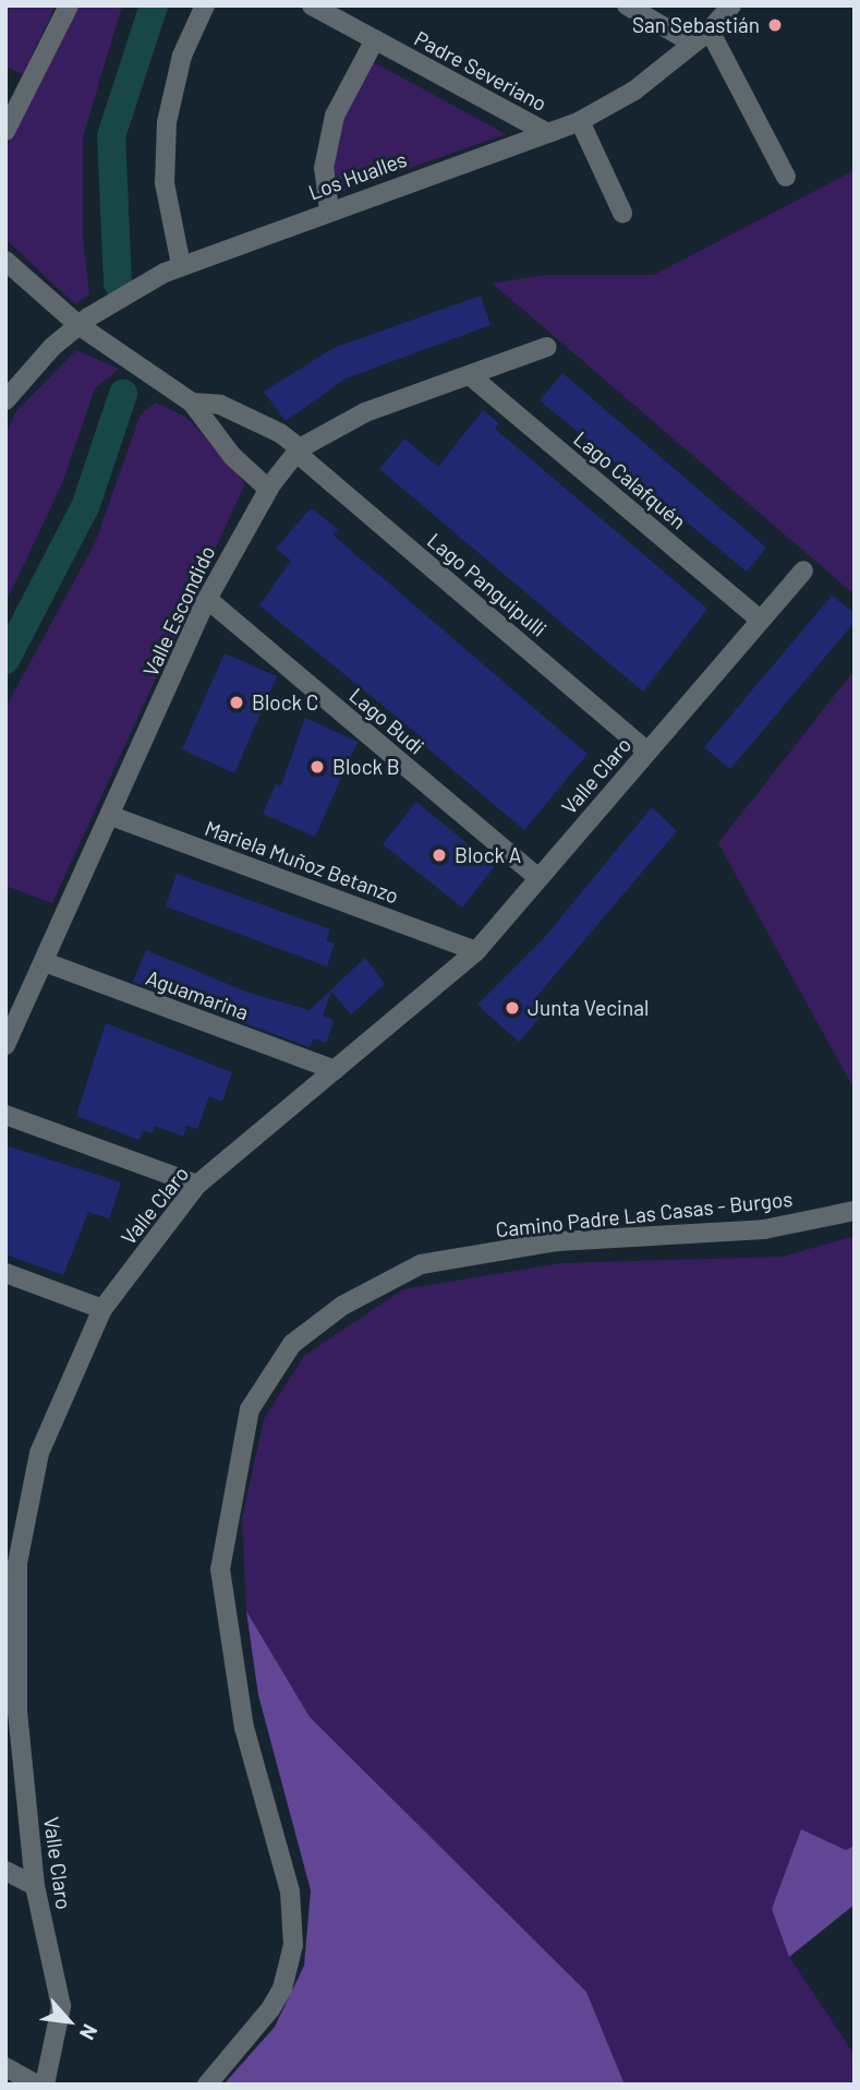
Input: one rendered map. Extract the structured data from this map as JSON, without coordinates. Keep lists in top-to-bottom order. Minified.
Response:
{"streets":{"street":["Padre Severiano","Los Hualles","Lago Calafquén","Lago Panguipulli","Valle Escondido","Lago Budi","Valle Claro","Mariela Muñoz Betanzo","Aguamarina","Camino Padre Las Casas - Burgos"]},"crossings":[["Padre Severiano","Los Hualles"],["Lago Calafquén","Valle Escondido"],["Lago Calafquén","Valle Claro"],["Lago Panguipulli","Valle Escondido"],["Lago Panguipulli","Valle Claro"],["Valle Escondido","Lago Budi"],["Valle Escondido","Mariela Muñoz Betanzo"],["Valle Escondido","Aguamarina"],["Lago Budi","Valle Claro"],["Valle Claro","Mariela Muñoz Betanzo"],["Valle Claro","Aguamarina"]],"places":["San Sebastián","Block C","Block B","Block A","Junta Vecinal"],"north":"bottom right"}
